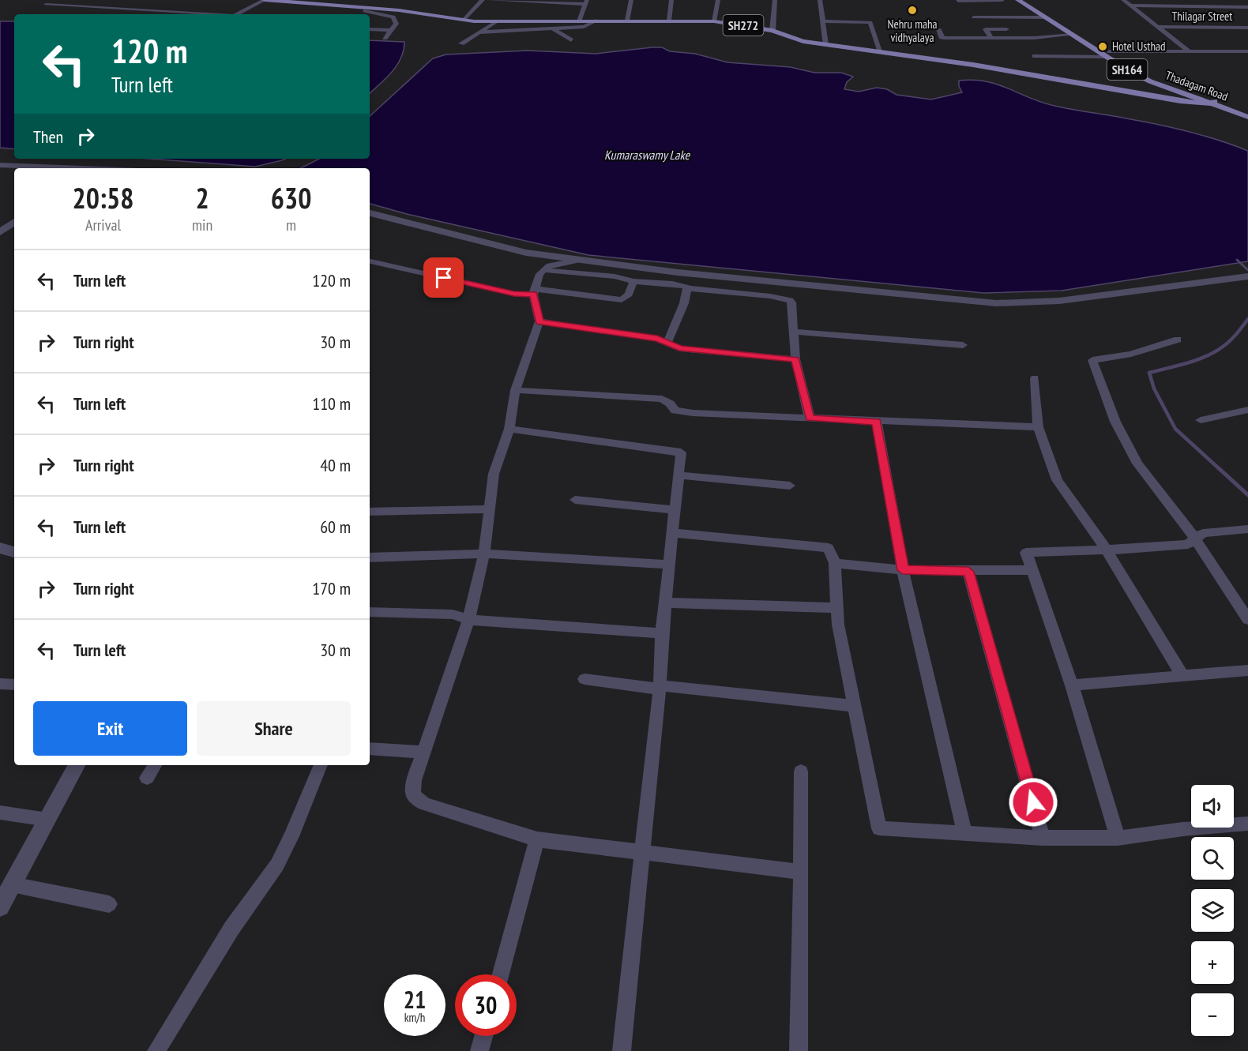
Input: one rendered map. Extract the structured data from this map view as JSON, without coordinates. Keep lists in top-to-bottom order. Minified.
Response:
{"streets":{"main road":["SH272","SH164","Thadagam Road"],"street":["Thilagar Street"]},"crossings":[["SH272","Thadagam Road"]],"water":["Kumaraswamy Lake"],"places":["Nehru maha vidhyalaya","Hotel Usthad"],"page":{"turn":["120 m","Turn left"],"then":"Then","eta":["20:58","Arrival","2","min","630","m"],"list":[{"name":"Turn left","value":"120 m"},{"name":"Turn right","value":"30 m"},{"name":"Turn left","value":"110 m"},{"name":"Turn right","value":"40 m"},{"name":"Turn left","value":"60 m"},{"name":"Turn right","value":"170 m"},{"name":"Turn left","value":"30 m"}],"buttons":["Exit","Share"],"map_buttons":["+","−"],"speed":"21 km/h","limit":"30"}}
